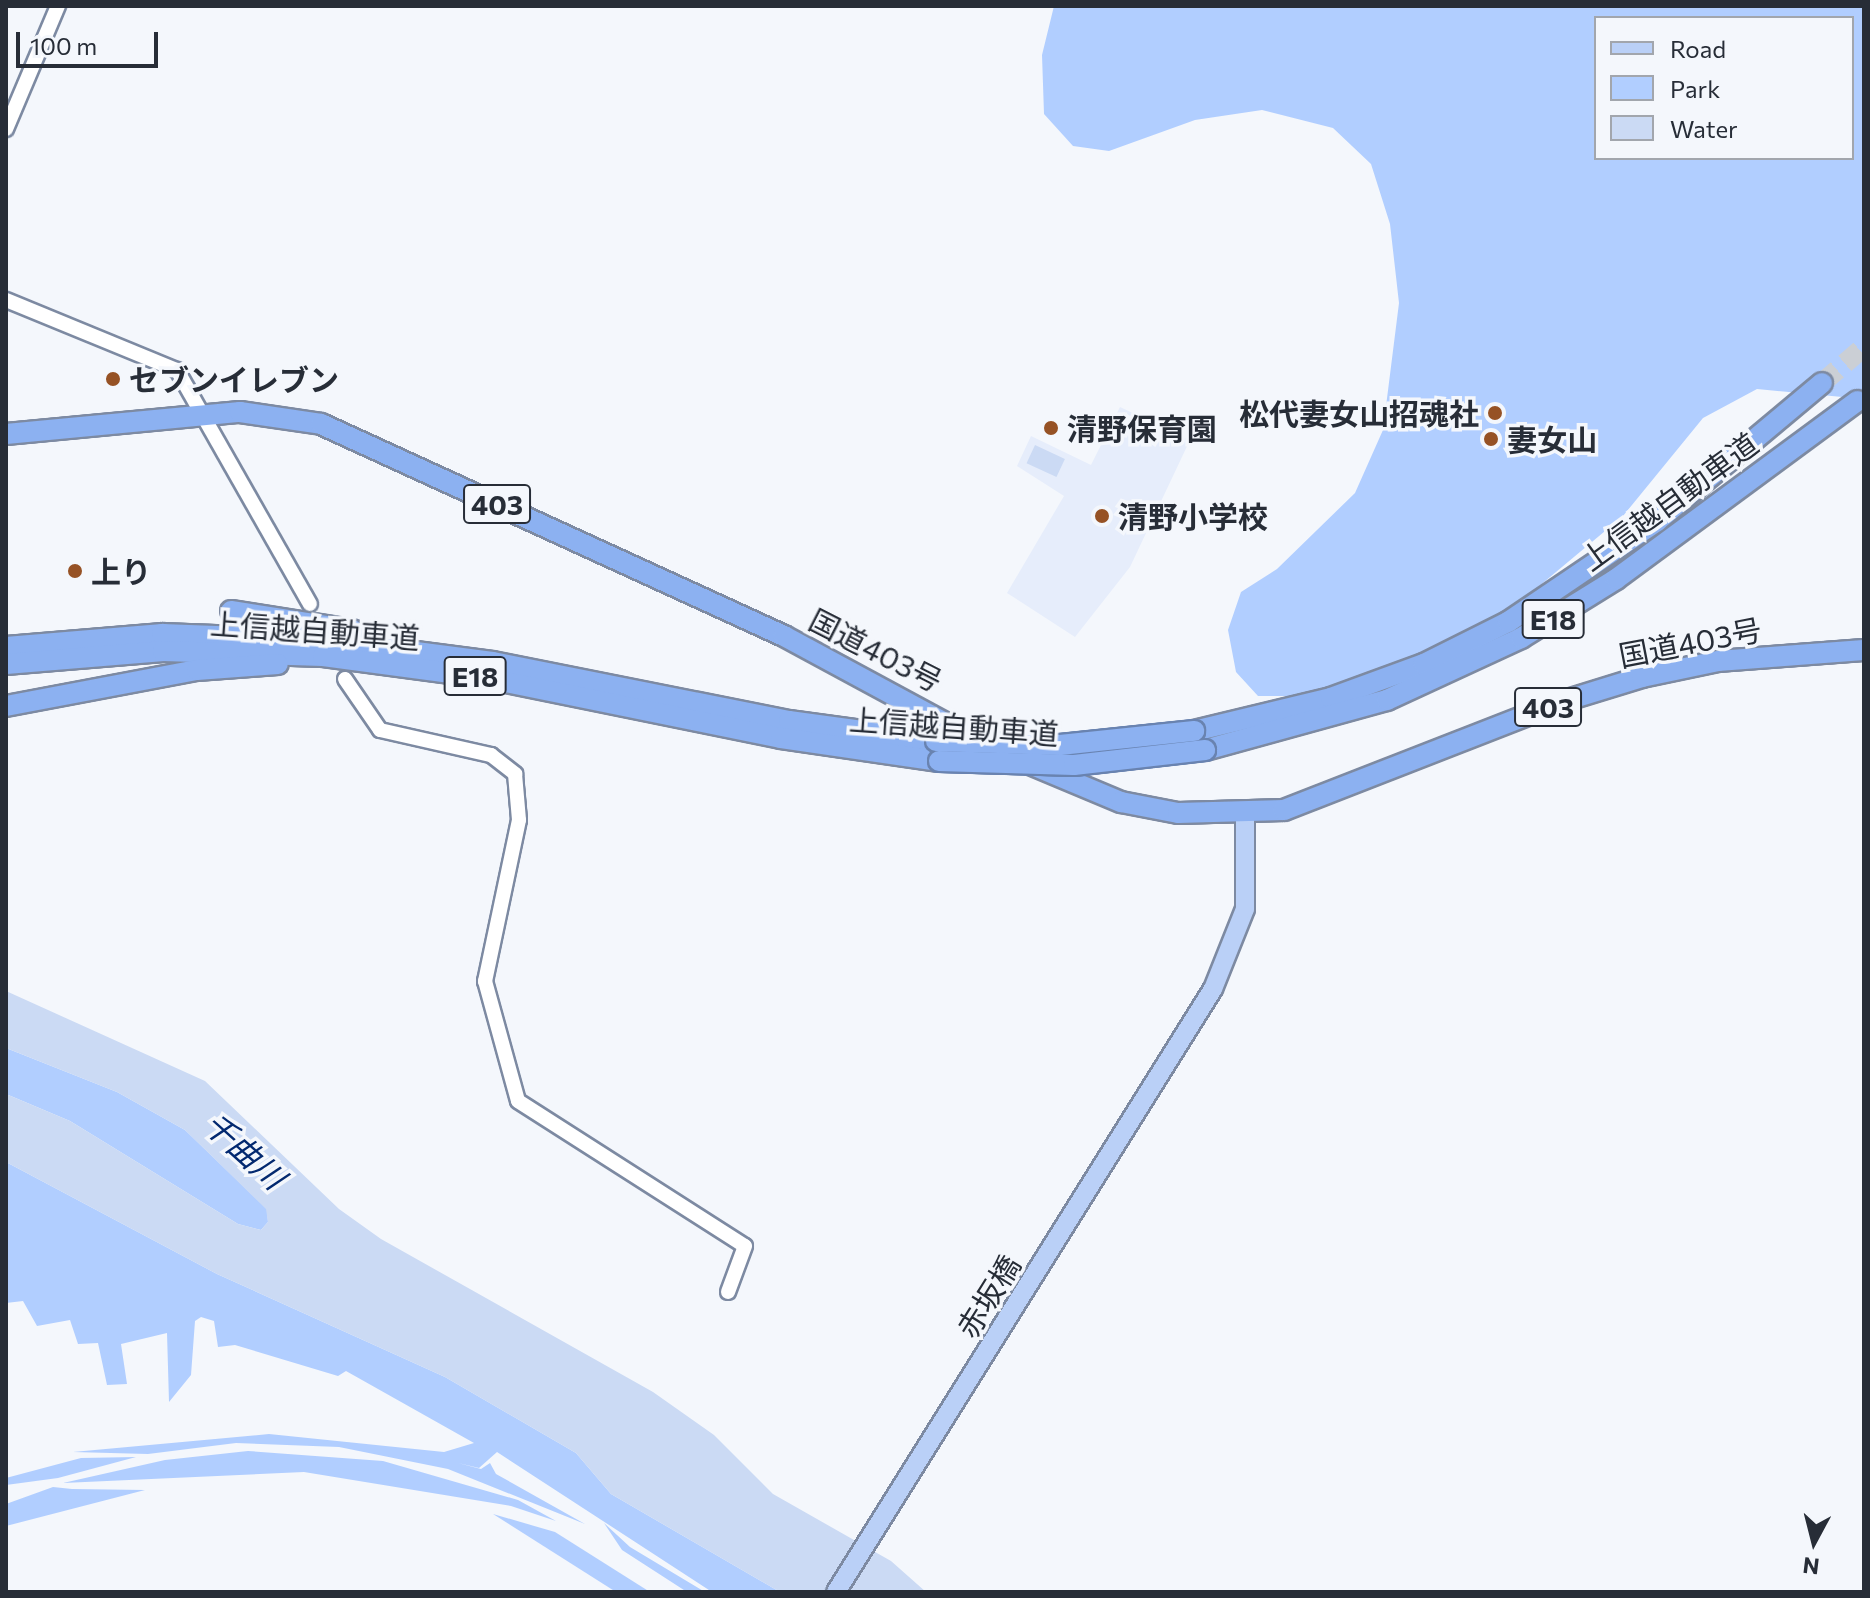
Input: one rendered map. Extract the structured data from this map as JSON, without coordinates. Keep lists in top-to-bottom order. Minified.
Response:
{"streets":{"highway":["上信越自動車道","403","E18","国道403号"],"main road":["赤坂橋"]},"crossings":[["国道403号","赤坂橋"]],"water":["千曲川"],"places":["セブンイレブン","松代妻女山招魂社","清野保育園","妻女山","清野小学校","上り"],"legend":["Road","Park","Water"],"scale_bar":"100 m","north":"bottom"}
